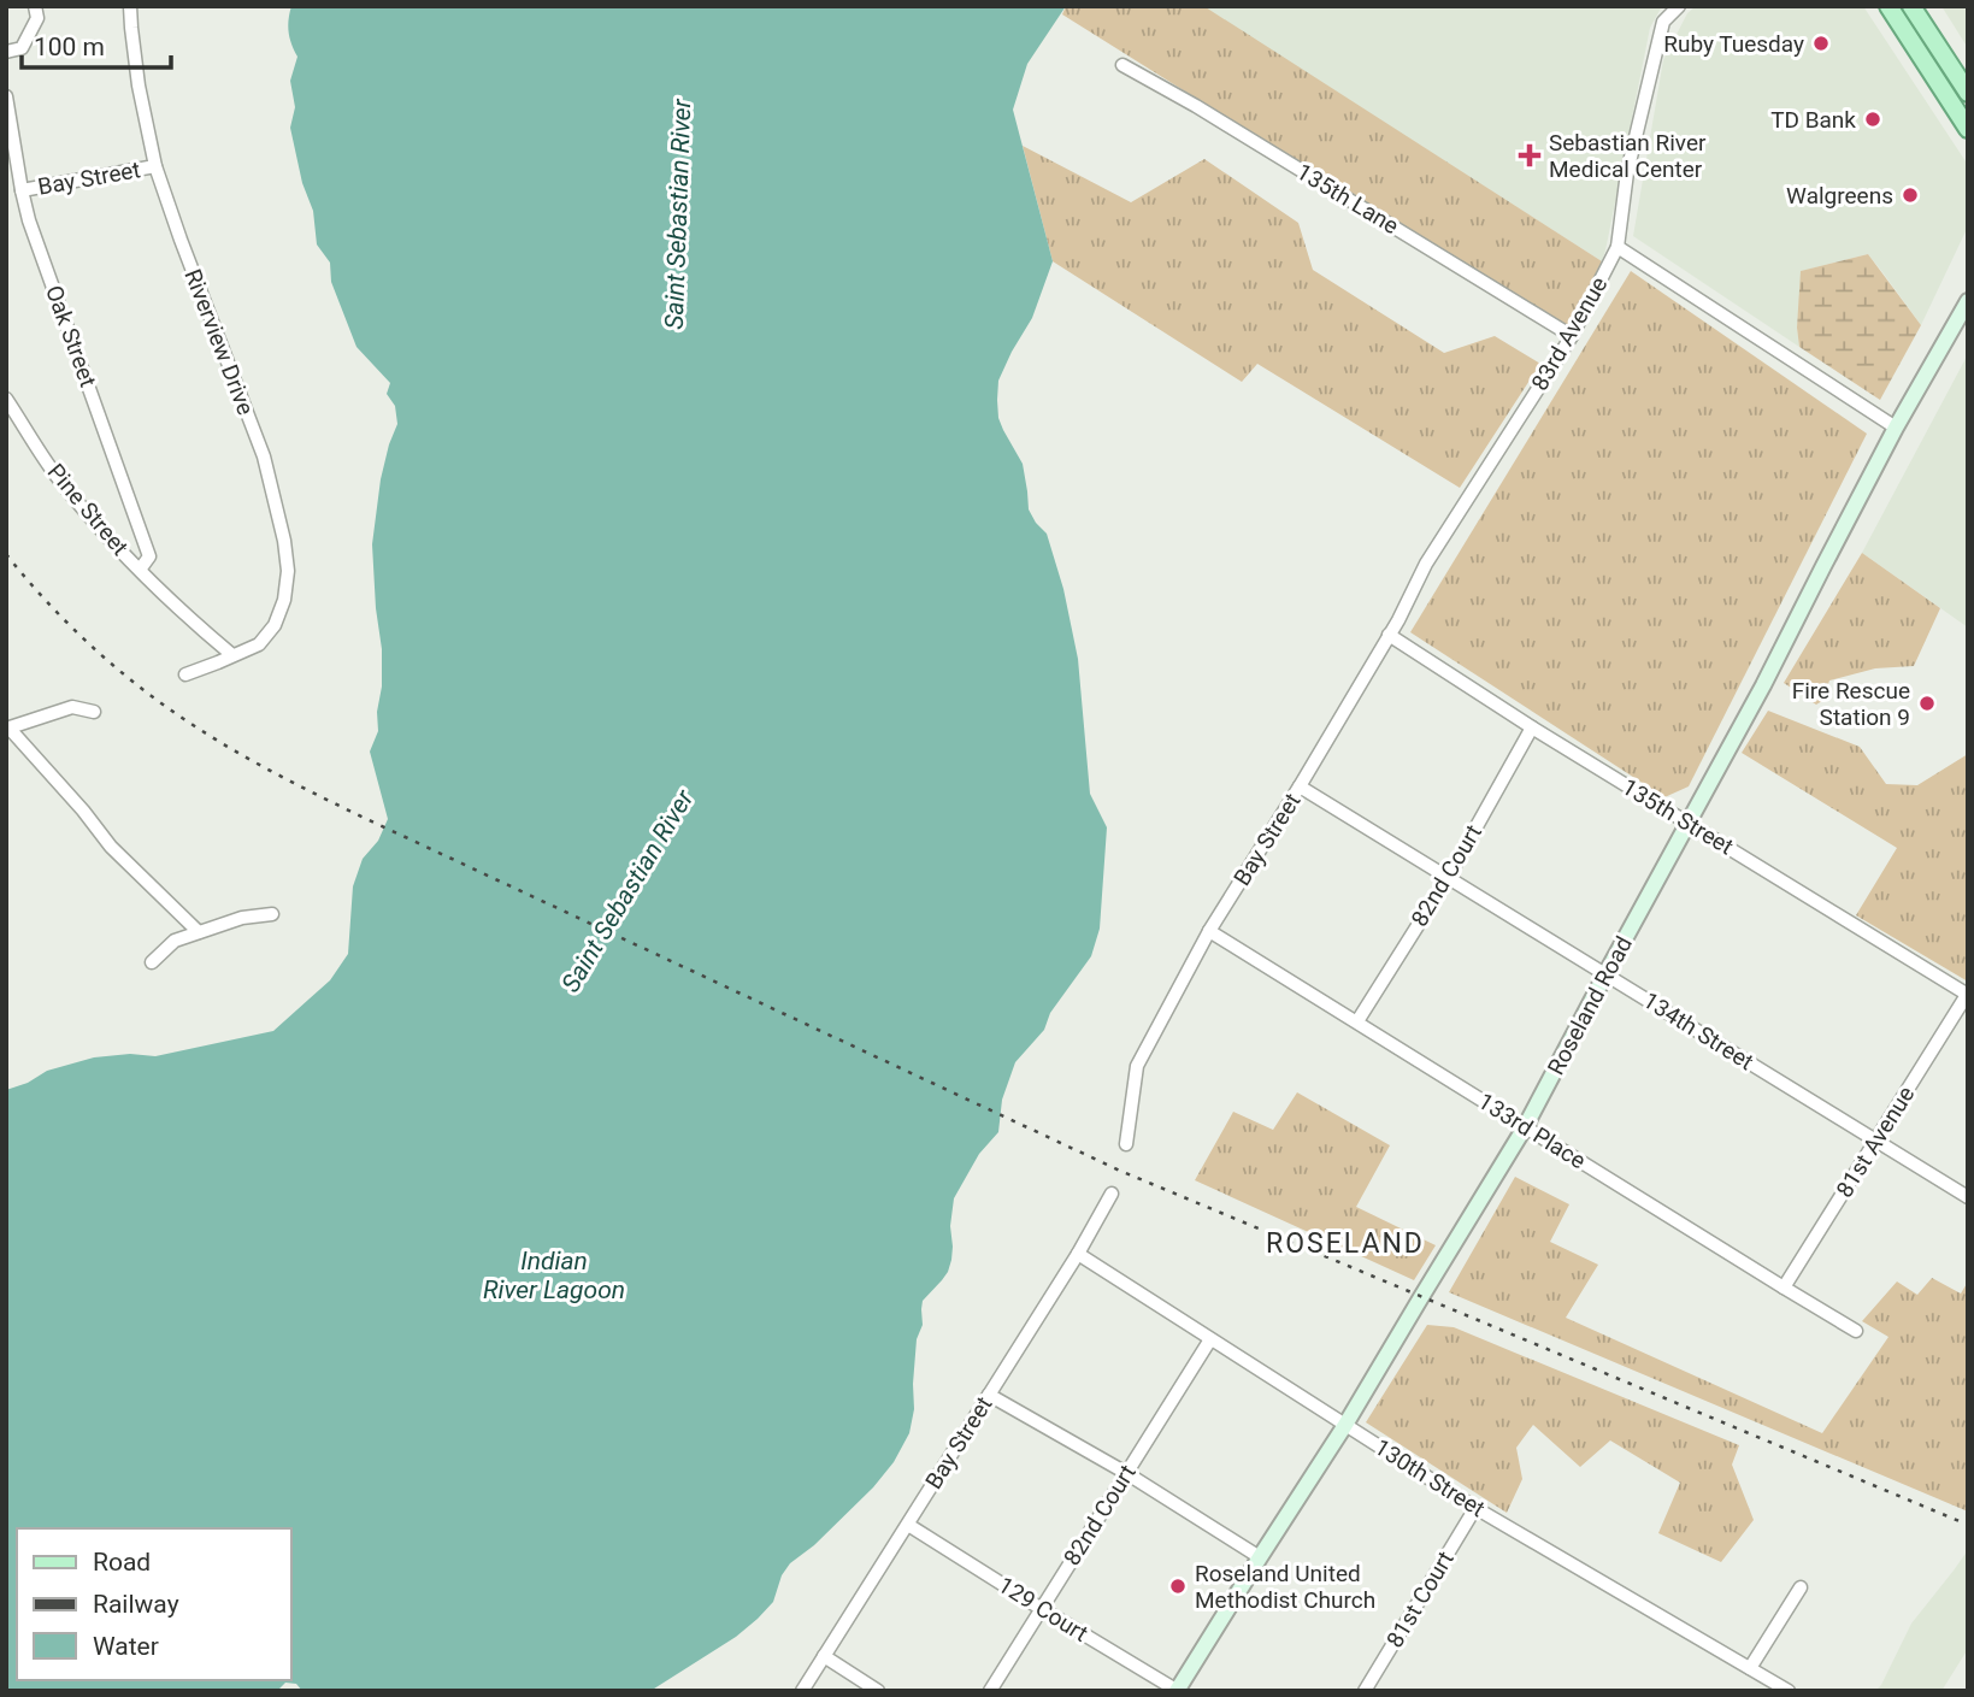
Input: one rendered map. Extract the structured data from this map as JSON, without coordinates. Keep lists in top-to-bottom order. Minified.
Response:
{"streets":{"main road":["Roseland Road"],"street":["Bay Street","135th Lane","83rd Avenue","Oak Street","Riverview Drive","Pine Street","135th Street","82nd Court","134th Street","133rd Place","81st Avenue","130th Street","81st Court","129 Court"]},"crossings":[["Bay Street","83rd Avenue"],["Bay Street","Oak Street"],["Bay Street","Riverview Drive"],["Bay Street","135th Street"],["Bay Street","134th Street"],["Bay Street","133rd Place"],["Bay Street","130th Street"],["Bay Street","129 Court"],["135th Lane","83rd Avenue"],["83rd Avenue","135th Street"],["Oak Street","Pine Street"],["Riverview Drive","Pine Street"],["135th Street","82nd Court"],["135th Street","Roseland Road"],["135th Street","81st Avenue"],["82nd Court","134th Street"],["82nd Court","133rd Place"],["82nd Court","130th Street"],["82nd Court","129 Court"],["Roseland Road","134th Street"],["Roseland Road","133rd Place"],["Roseland Road","130th Street"],["Roseland Road","129 Court"],["134th Street","81st Avenue"],["133rd Place","81st Avenue"],["130th Street","81st Court"]],"districts":["ROSELAND"],"water":["Saint Sebastian River","Indian River Lagoon"],"places":{"other":["Ruby Tuesday","TD Bank","Walgreens","Fire Rescue Station 9","Roseland United Methodist Church"],"health":["Sebastian River Medical Center"]},"legend":["Road","Railway","Water"],"scale_bar":"100 m"}
